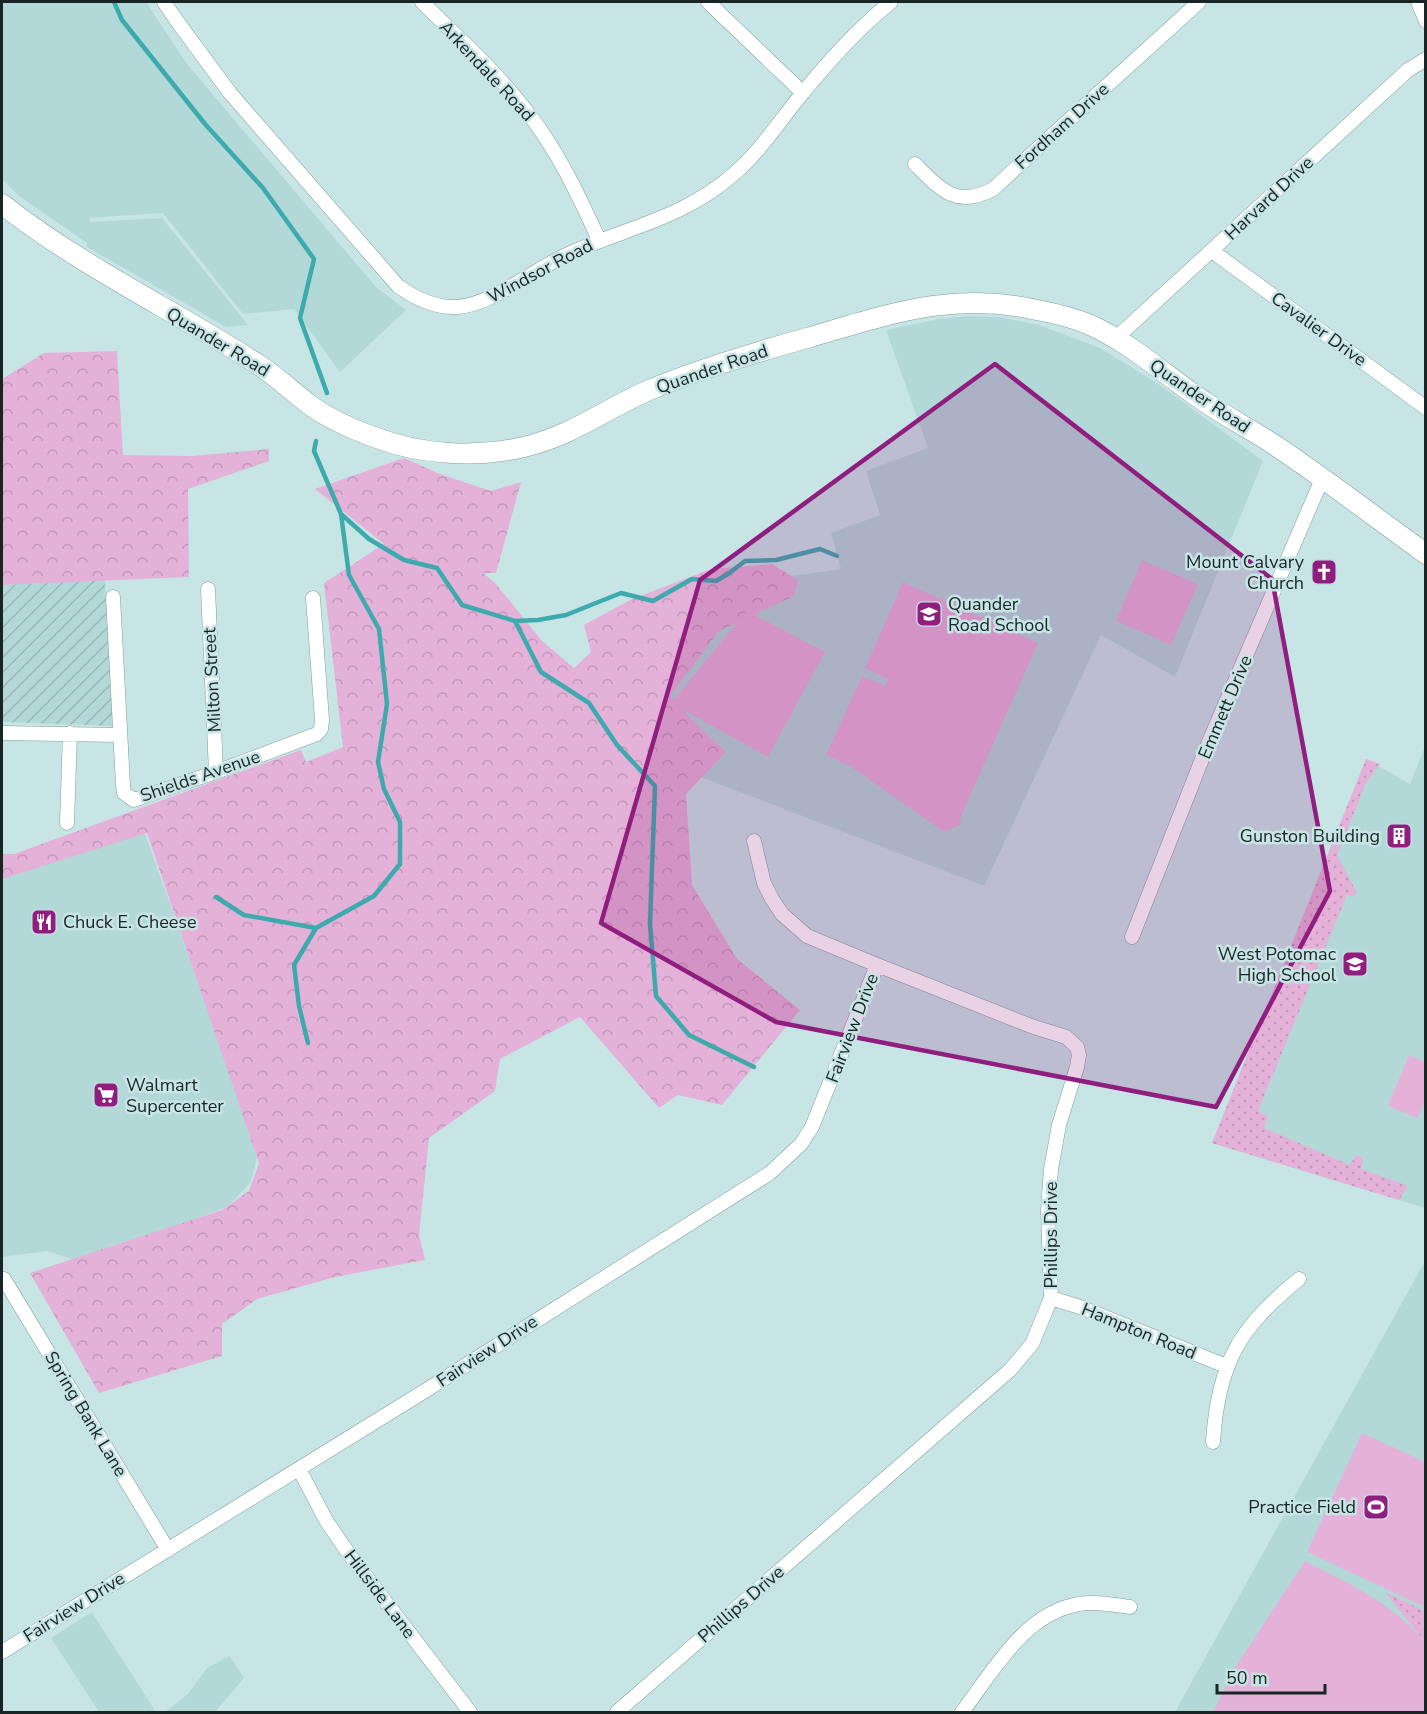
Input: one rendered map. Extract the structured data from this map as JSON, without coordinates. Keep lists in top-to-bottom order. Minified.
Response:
{"streets":{"street":["Arkendale Road","Fordham Drive","Harvard Drive","Windsor Road","Cavalier Drive","Quander Road","Milton Street","Emmett Drive","Shields Avenue","Fairview Drive","Phillips Drive","Hampton Road","Spring Bank Lane","Hillside Lane"]},"crossings":[["Arkendale Road","Windsor Road"],["Harvard Drive","Cavalier Drive"],["Harvard Drive","Quander Road"],["Quander Road","Emmett Drive"],["Milton Street","Shields Avenue"],["Fairview Drive","Phillips Drive"],["Fairview Drive","Spring Bank Lane"],["Fairview Drive","Hillside Lane"],["Phillips Drive","Hampton Road"]],"places":{"church":["Mount Calvary Church"],"school or university":["Quander Road School","West Potomac High School"],"building":["Gunston Building"],"restaurant":["Chuck E. Cheese"],"supermarket":["Walmart Supercenter"],"sports":["Practice Field"]},"scale_bar":"50 m"}
